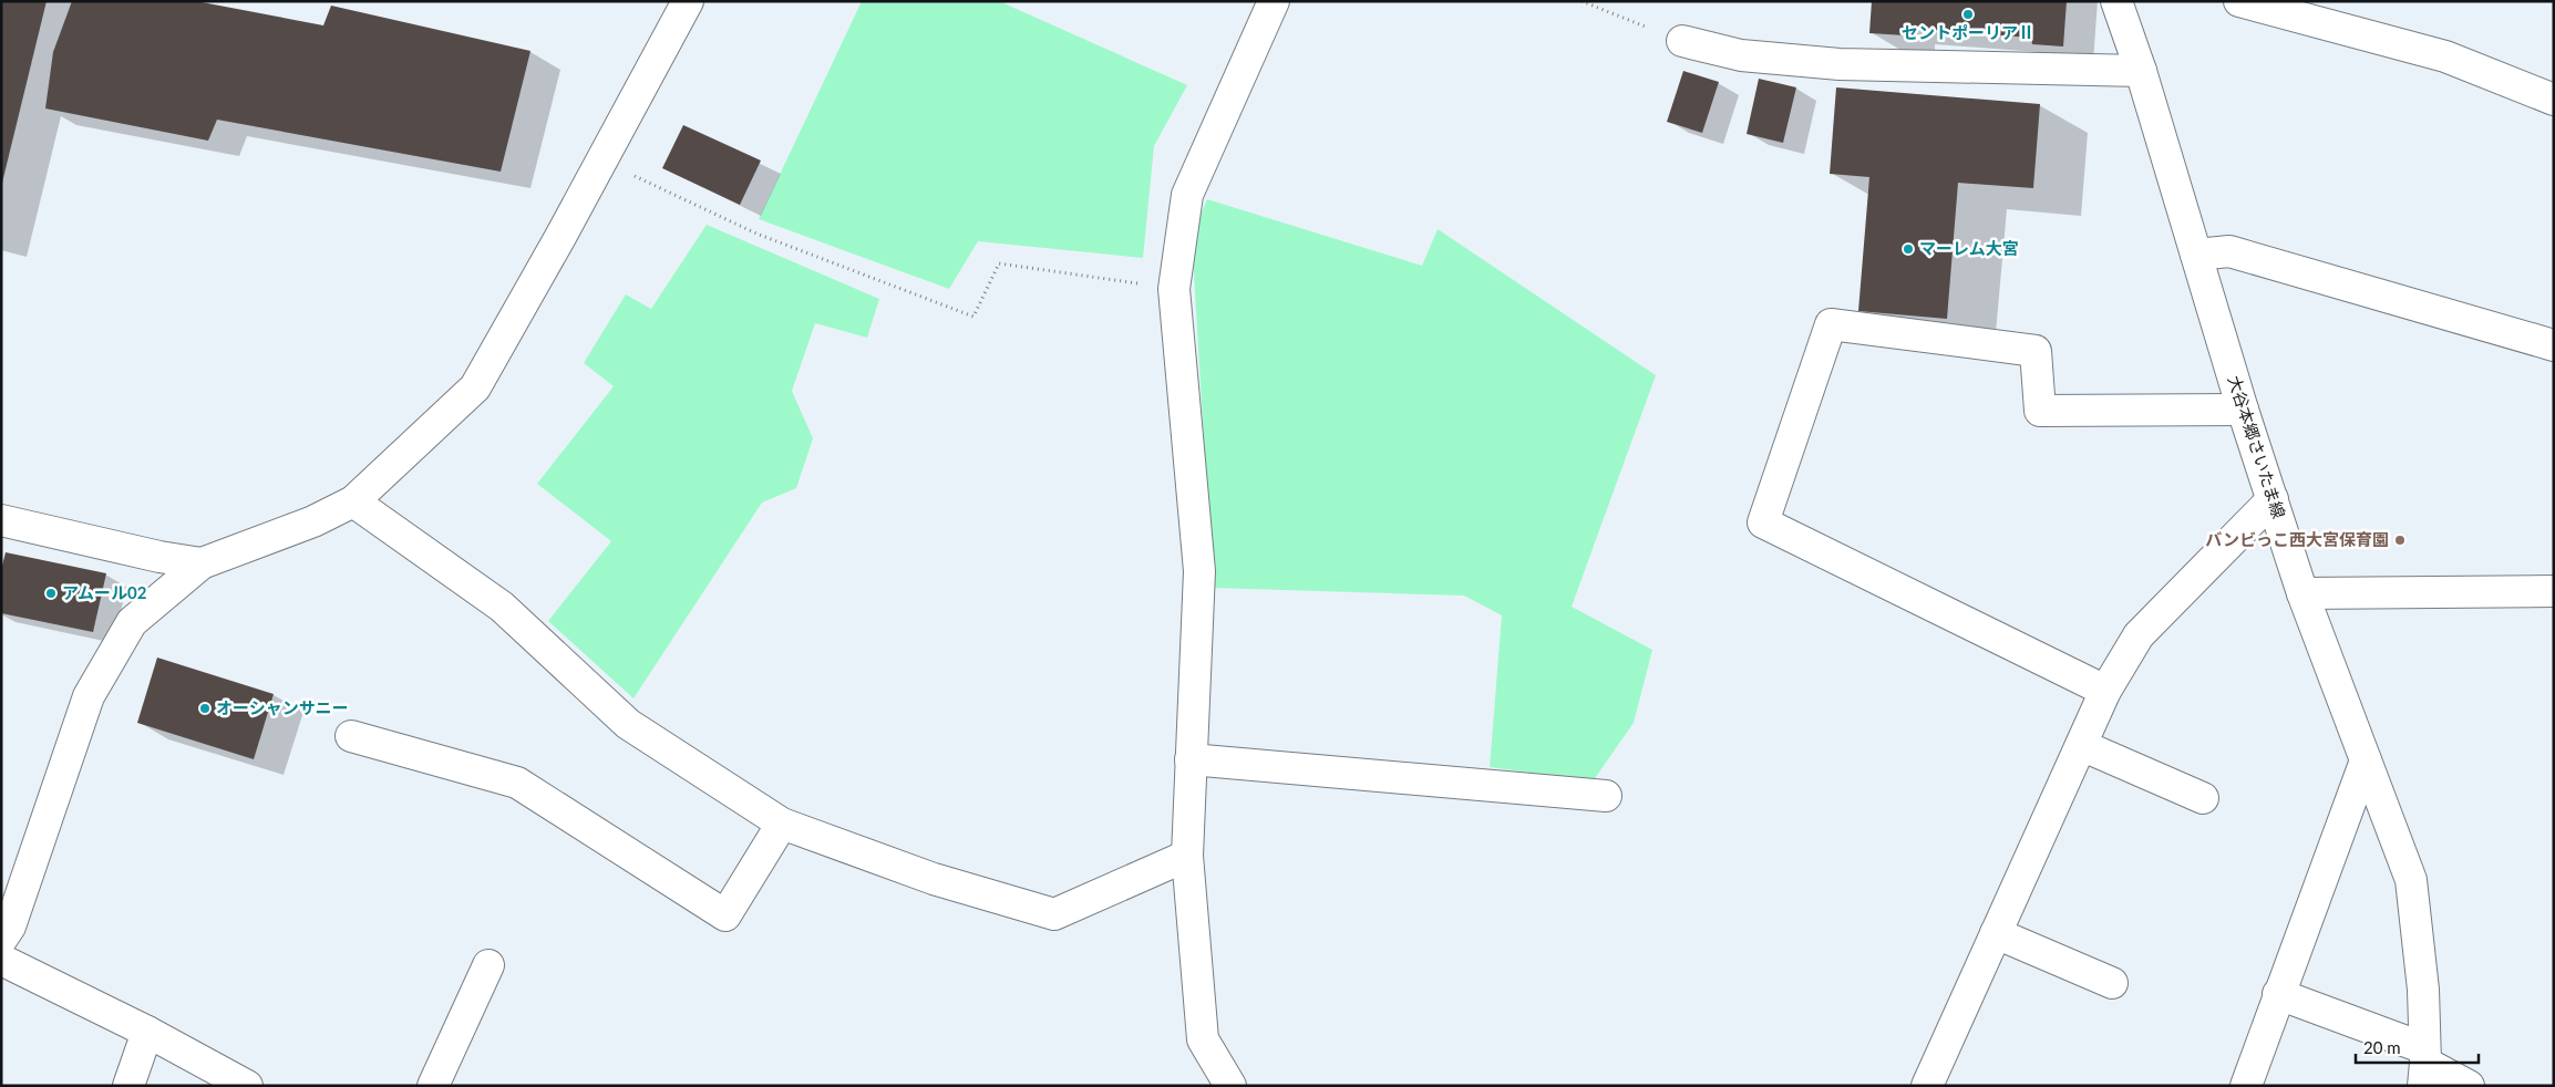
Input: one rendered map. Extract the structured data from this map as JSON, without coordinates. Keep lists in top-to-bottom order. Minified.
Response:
{"streets":{"street":["大谷本郷さいたま線"]},"places":["セントポーリアⅡ","マーレム大宮","バンビっこ西大宮保育園","アムール02","オーシャンサニー"],"scale_bar":"20 m"}
